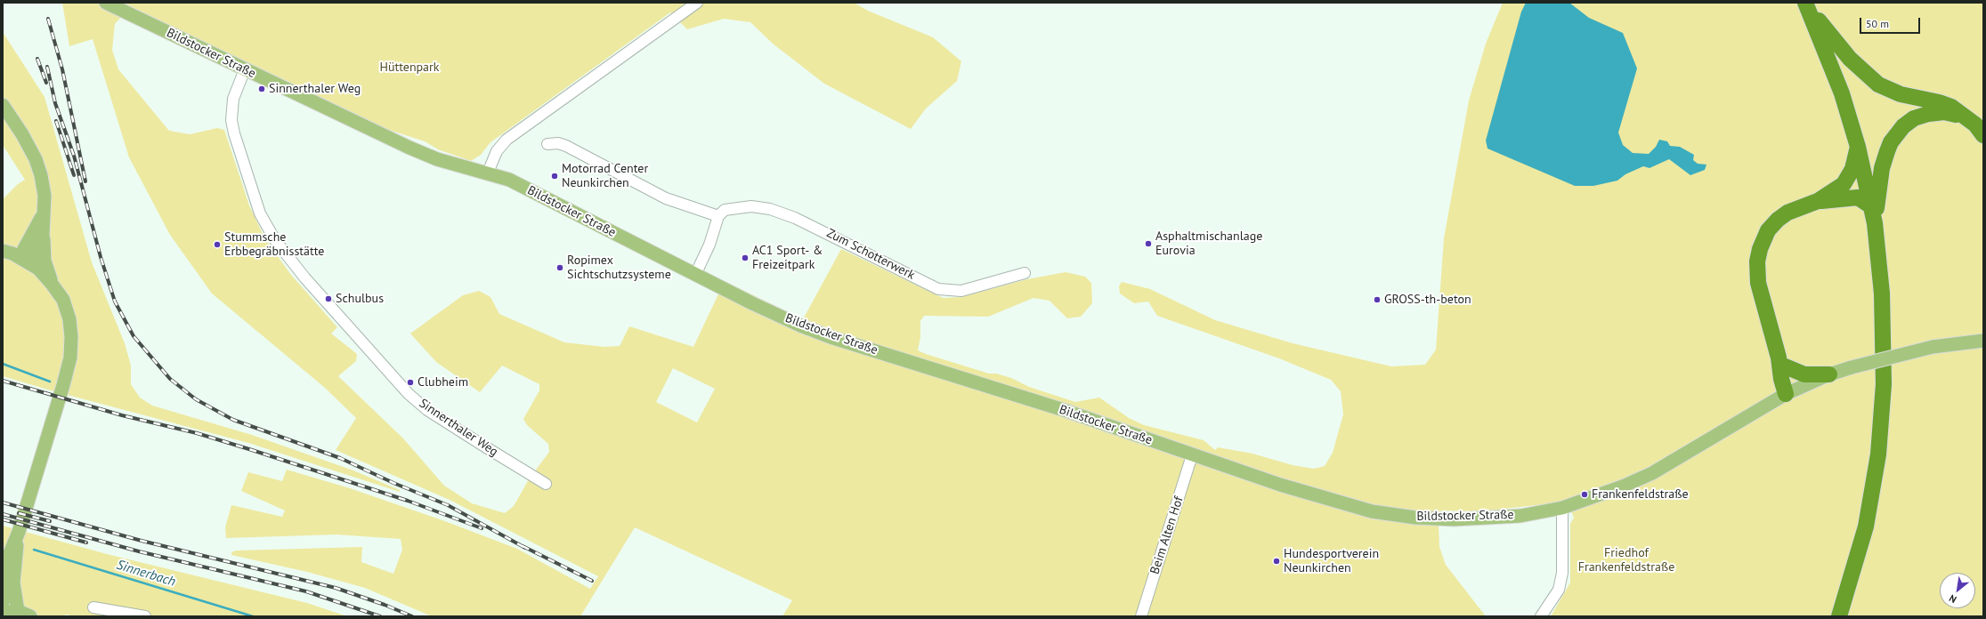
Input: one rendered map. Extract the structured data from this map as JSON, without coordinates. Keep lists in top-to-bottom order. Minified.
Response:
{"streets":{"main road":["Bildstocker Straße"],"street":["Zum Schotterwerk","Sinnerthaler Weg","Beim Alten Hof"]},"crossings":[["Bildstocker Straße","Sinnerthaler Weg"],["Bildstocker Straße","Beim Alten Hof"]],"water":["Sinnerbach"],"parks":["Hüttenpark","Friedhof Frankenfeldstraße"],"places":["Sinnerthaler Weg","Motorrad Center Neunkirchen","Asphaltmischanlage Eurovia","Stummsche Erbbegräbnisstätte","AC1 Sport- & Freizeitpark","Ropimex Sichtschutzsysteme","Schulbus","GROSS-th-beton","Clubheim","Frankenfeldstraße","Hundesportverein Neunkirchen"],"scale_bar":"50 m","north":"bottom left"}
